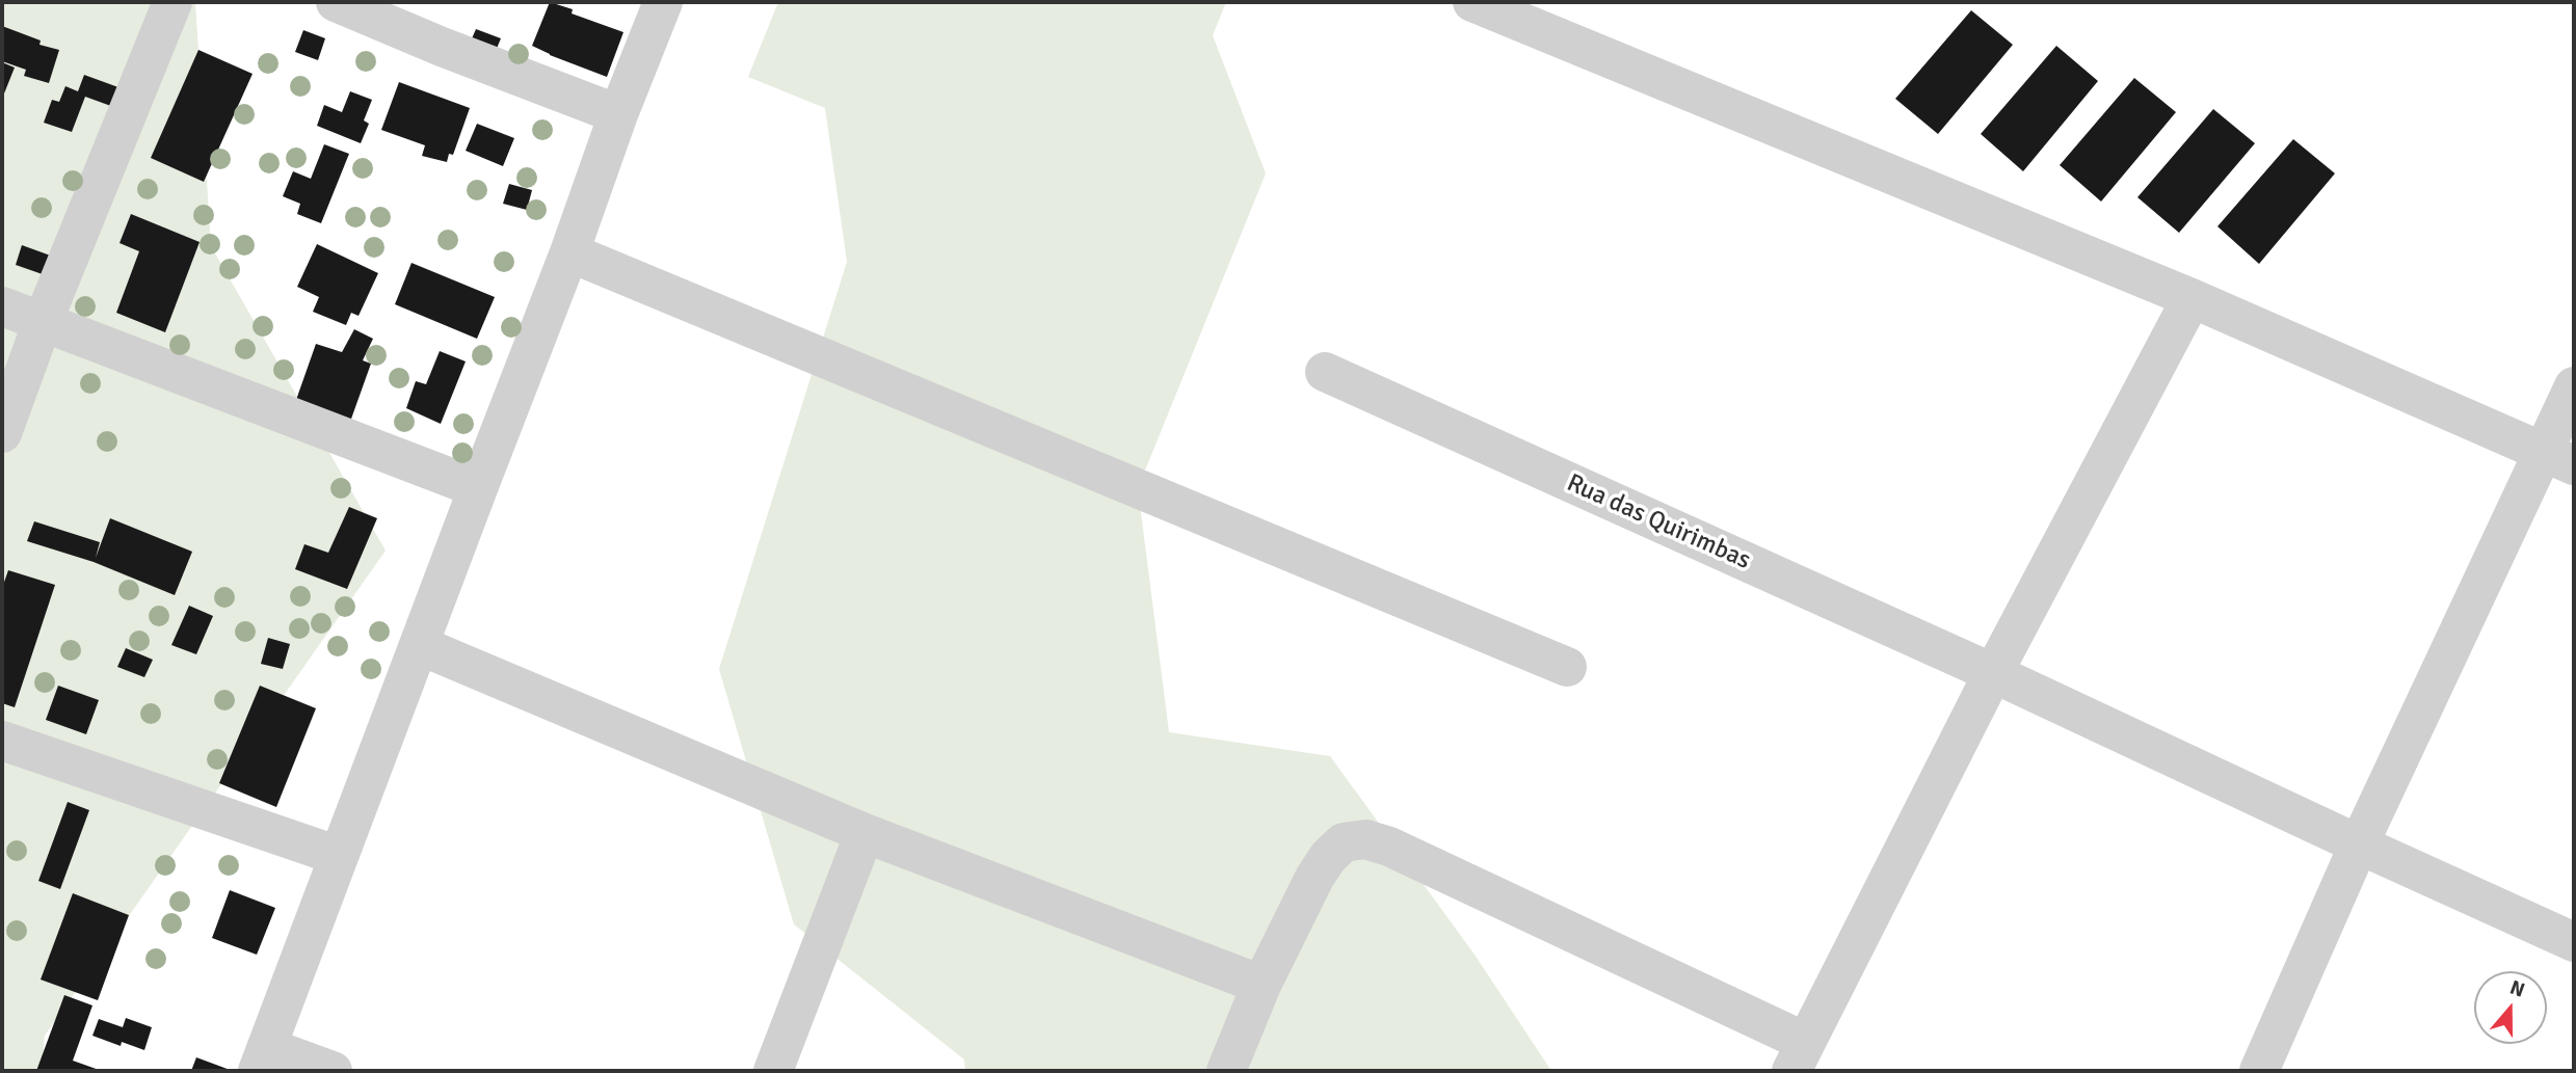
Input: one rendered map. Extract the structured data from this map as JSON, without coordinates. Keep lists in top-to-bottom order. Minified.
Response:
{"streets":{"street":["Rua das Quirimbas"]},"north":"top"}
